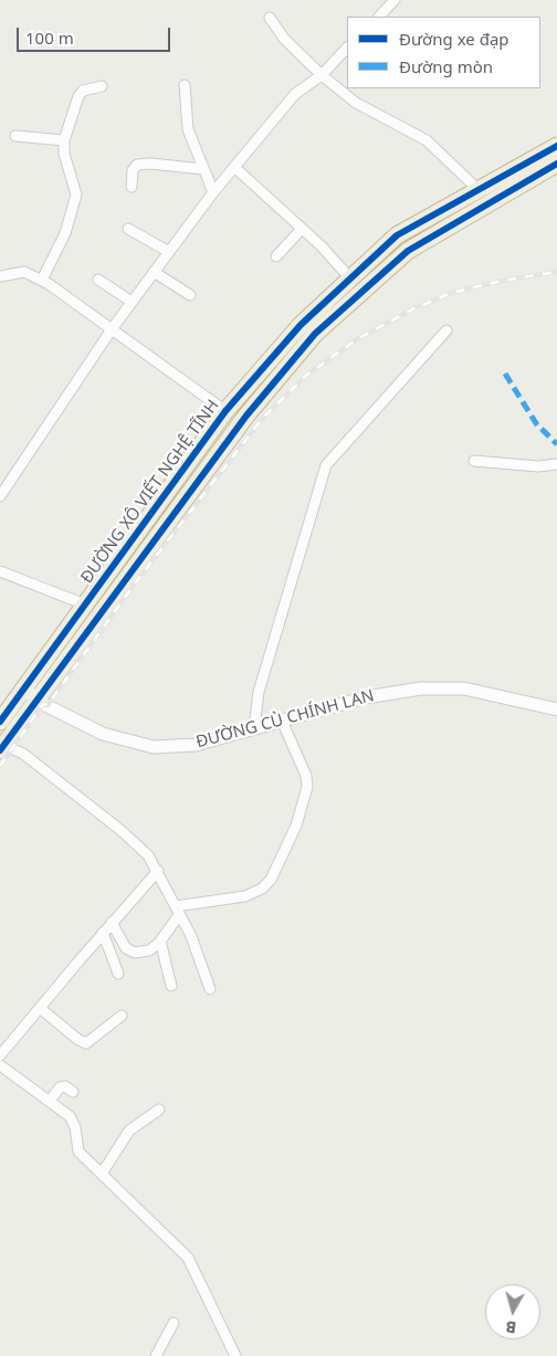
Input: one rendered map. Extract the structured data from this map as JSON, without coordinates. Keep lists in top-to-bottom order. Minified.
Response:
{"streets":{"highway":["ĐƯỜNG XÔ VIẾT NGHỆ TĨNH"],"street":["ĐƯỜNG CÙ CHÍNH LAN"]},"crossings":[["ĐƯỜNG XÔ VIẾT NGHỆ TĨNH","ĐƯỜNG CÙ CHÍNH LAN"]],"legend":["Đường xe đạp","Đường mòn"],"scale_bar":"100 m","north":"bottom"}
